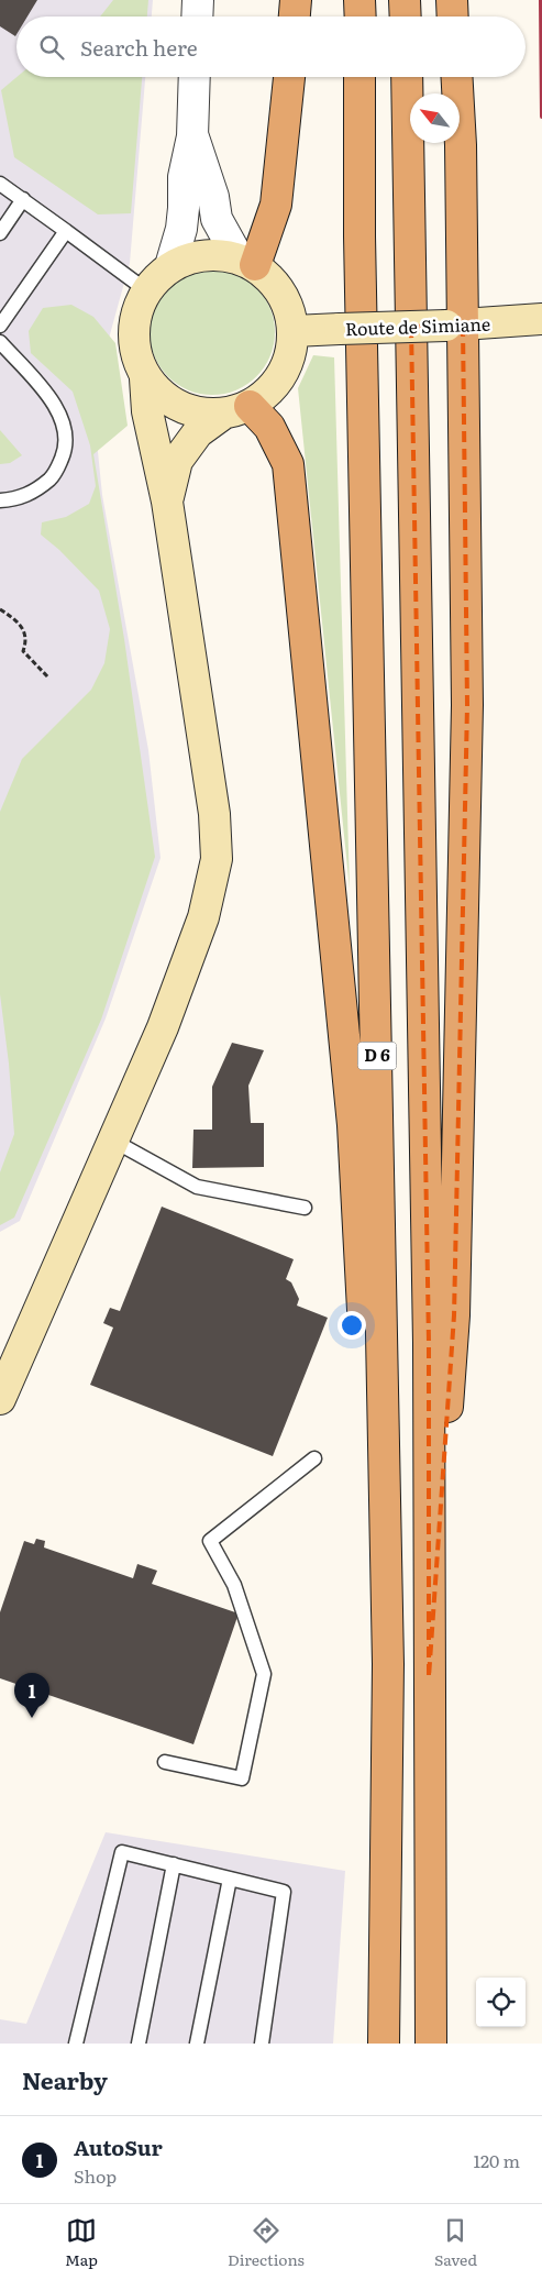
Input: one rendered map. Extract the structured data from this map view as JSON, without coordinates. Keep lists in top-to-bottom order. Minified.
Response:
{"streets":{"highway":["D 6"],"main road":["Route de Simiane"]},"north":"top left","page":{"search":"Search here","pins":"1","heading":"Nearby","list":[{"mark":"1","name":"AutoSur","note":"Shop","value":"120 m"}],"nav":["Map","Directions","Saved"]}}
